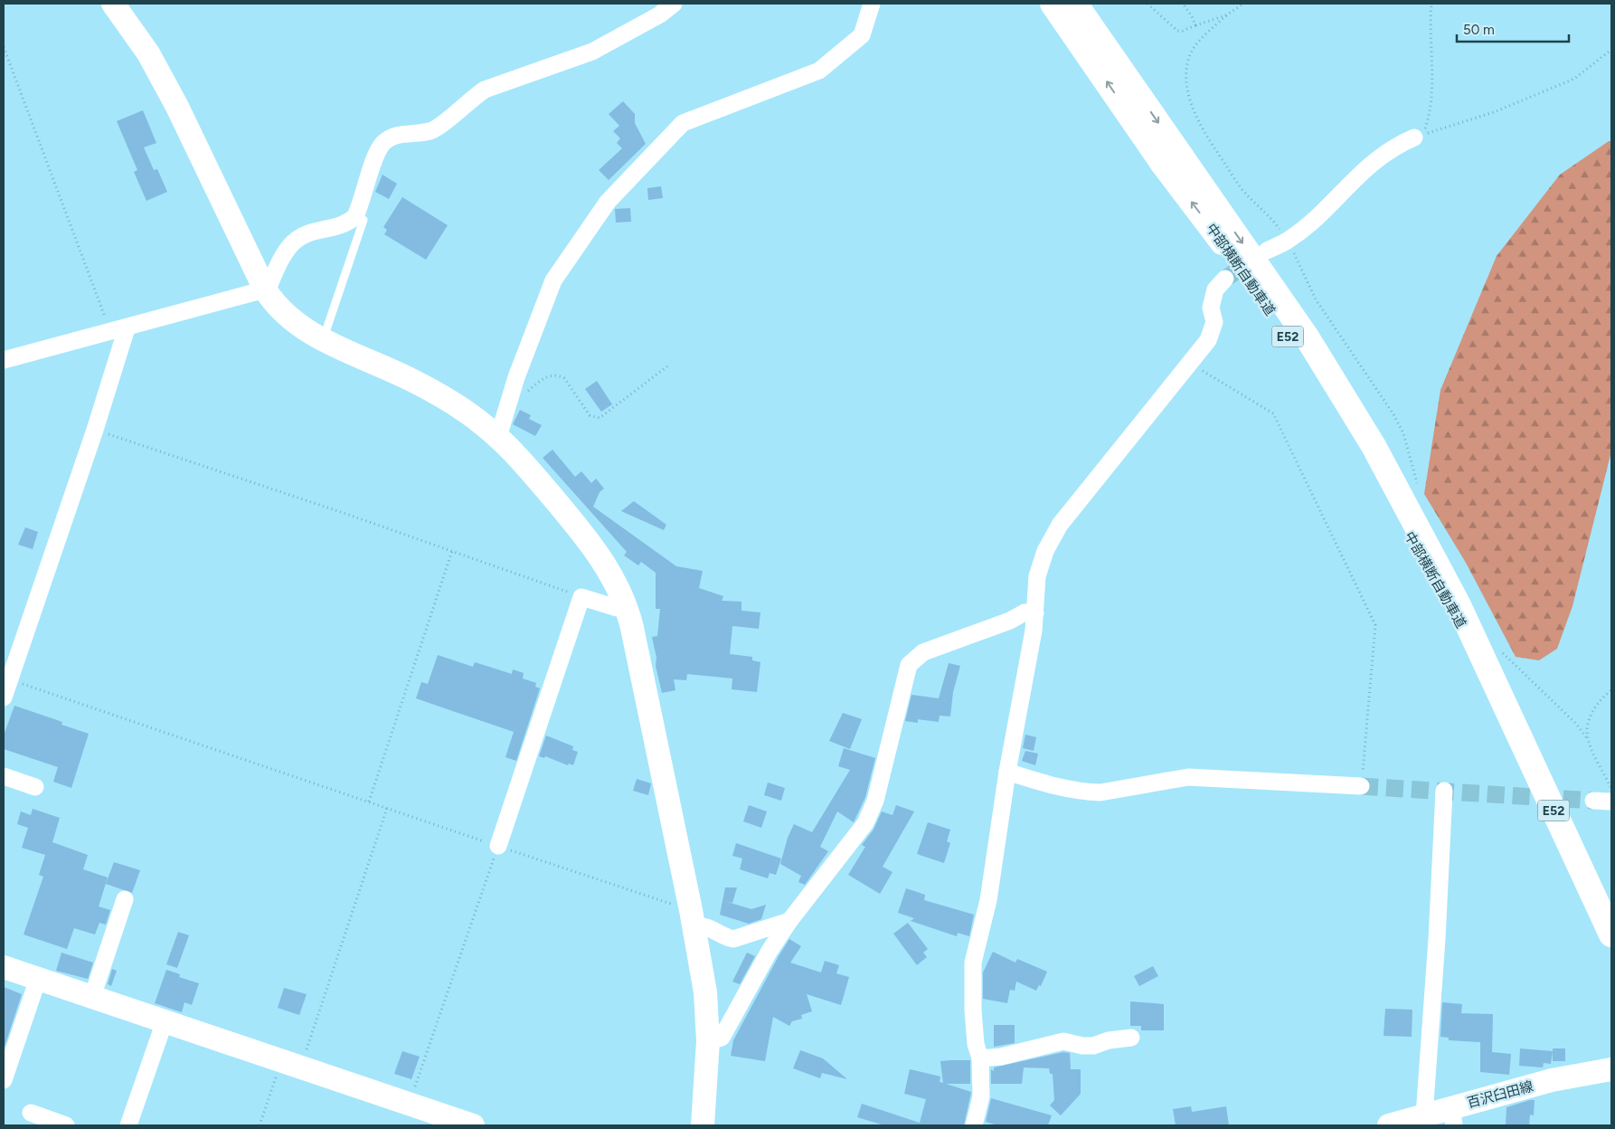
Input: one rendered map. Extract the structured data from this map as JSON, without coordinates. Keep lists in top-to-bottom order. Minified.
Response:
{"streets":{"highway":["中部横断自動車道","E52"],"main road":["百沢臼田線"]},"scale_bar":"50 m"}
